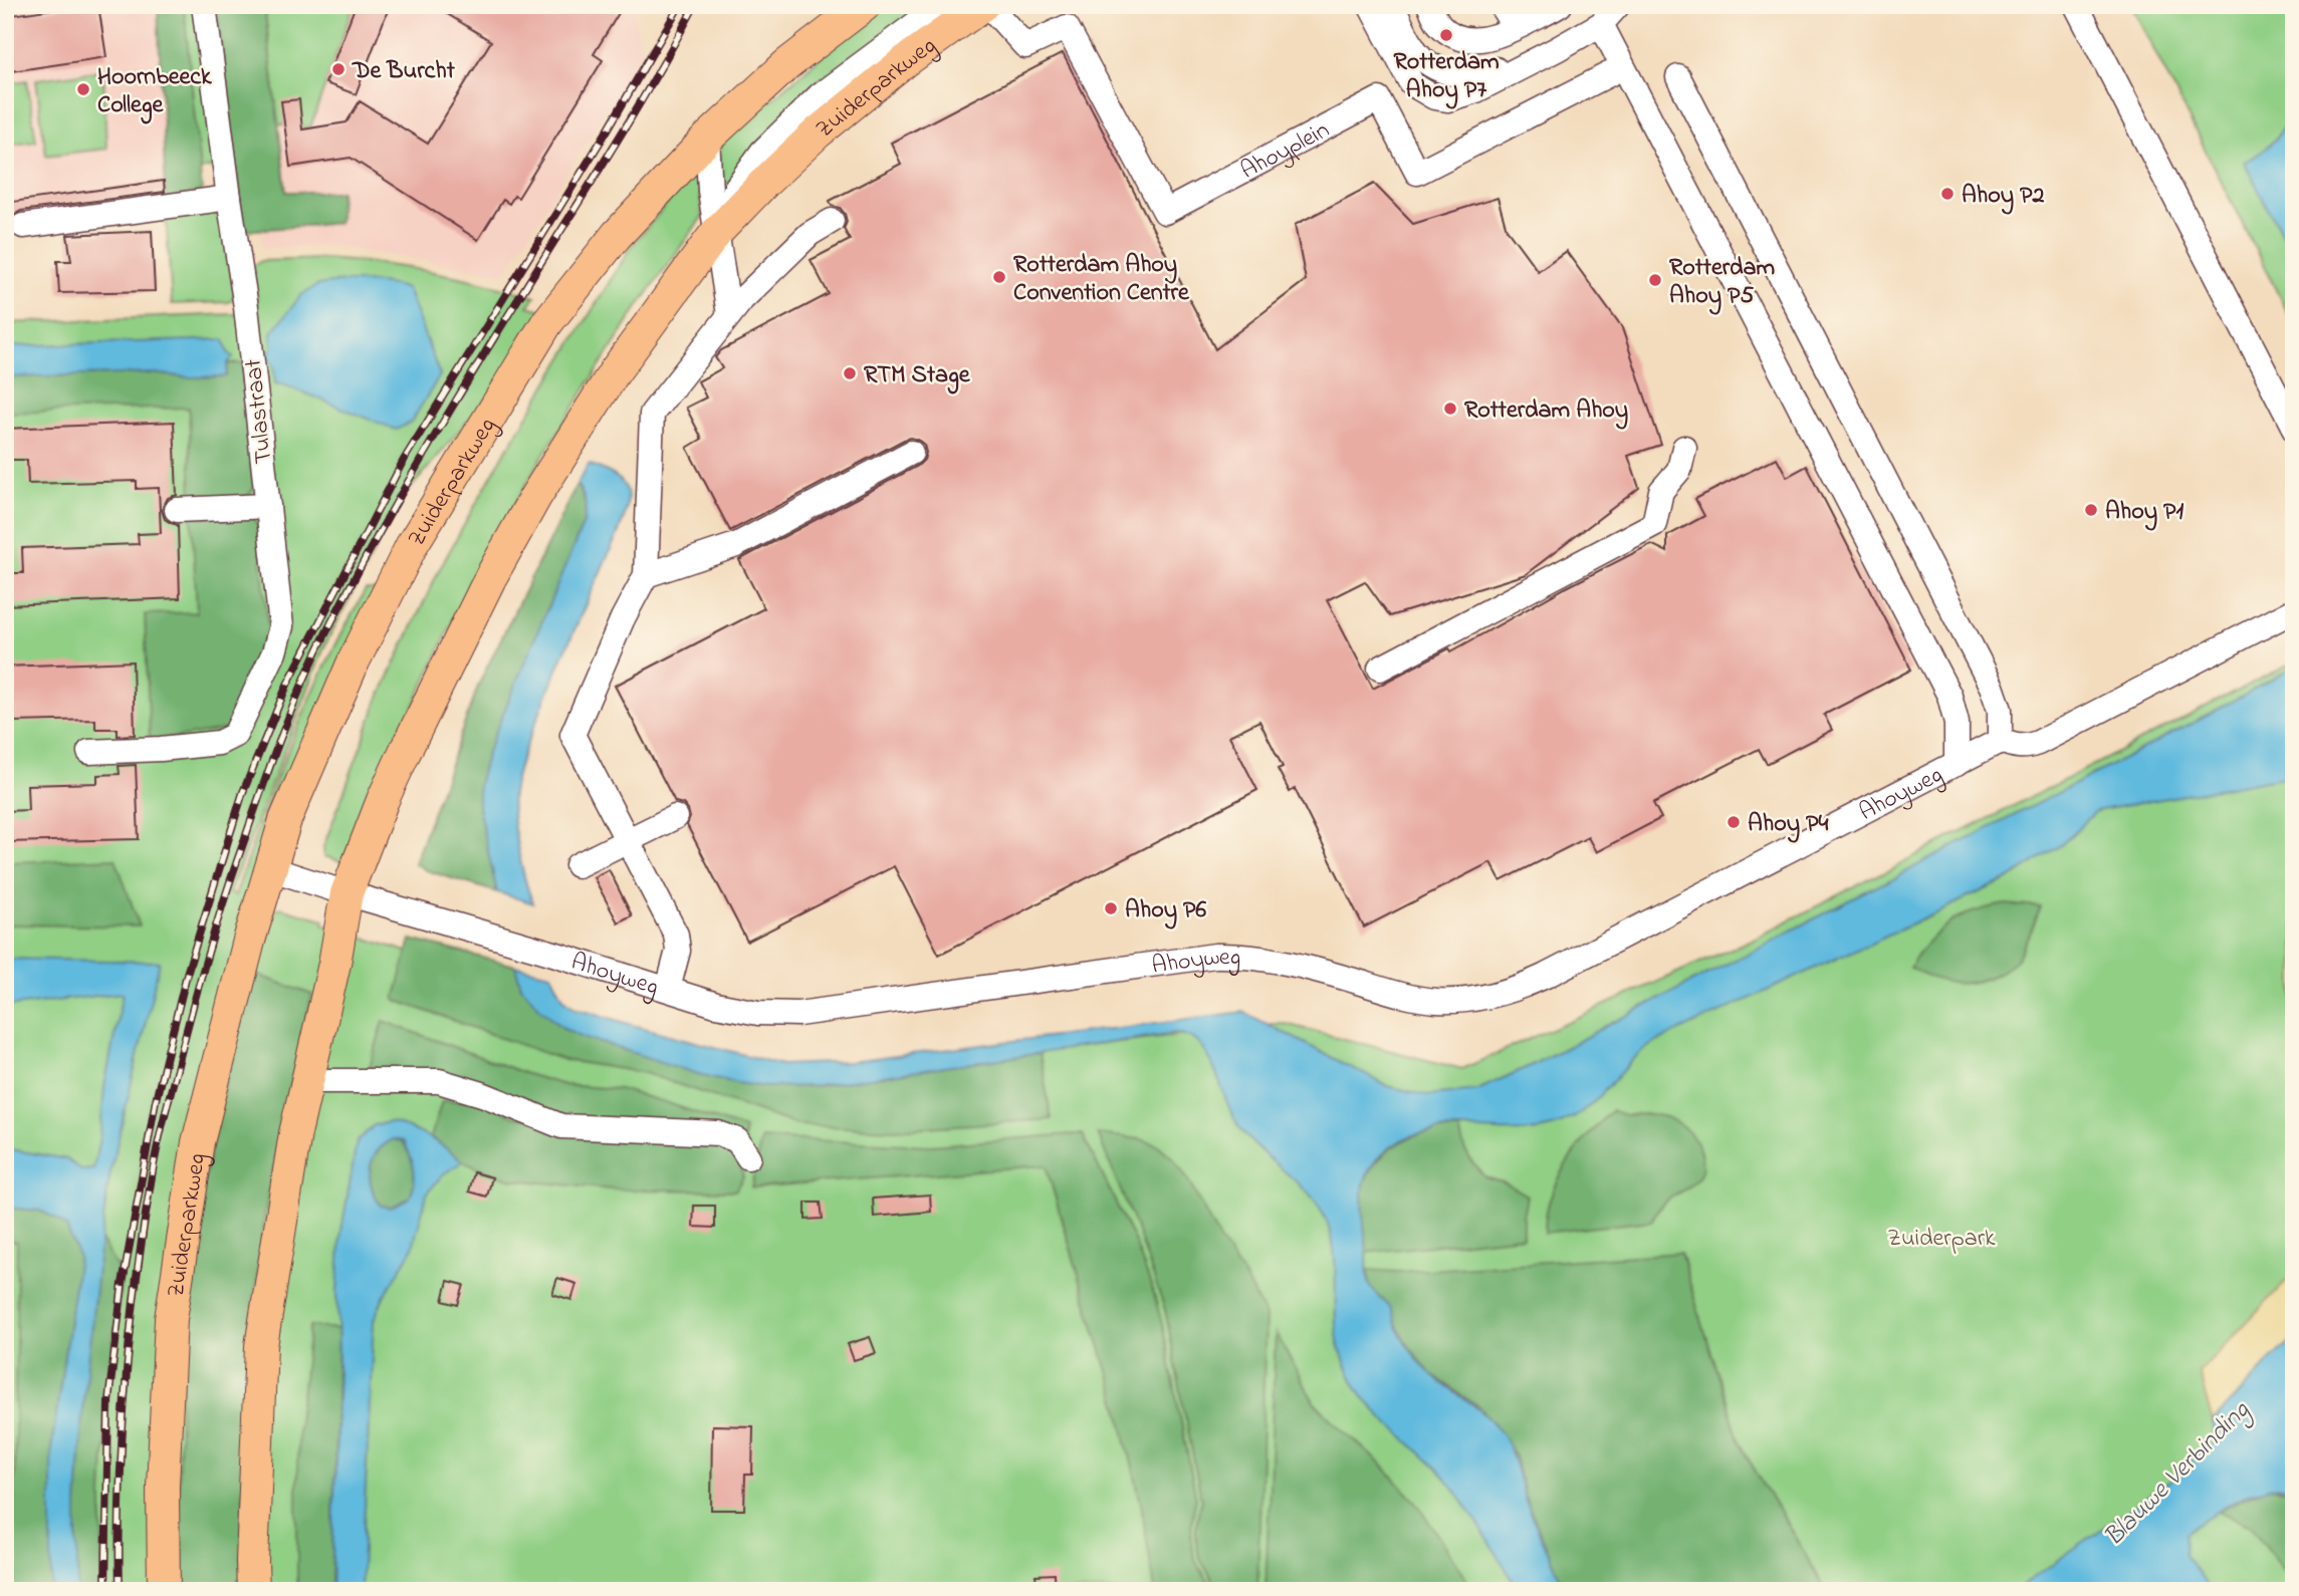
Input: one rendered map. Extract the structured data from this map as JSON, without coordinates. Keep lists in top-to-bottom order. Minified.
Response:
{"streets":{"main road":["Zuiderparkweg"],"street":["Ahoyplein","Tulastraat","Ahoyweg"]},"crossings":[["Zuiderparkweg","Ahoyplein"],["Zuiderparkweg","Ahoyweg"]],"water":["Blauwe Verbinding"],"parks":["Zuiderpark"],"places":["Rotterdam Ahoy P7","De Burcht","Hoornbeeck College","Ahoy P2","Rotterdam Ahoy Convention Centre","Rotterdam Ahoy P5","RTM Stage","Rotterdam Ahoy","Ahoy P1","Ahoy P4","Ahoy P6"]}
